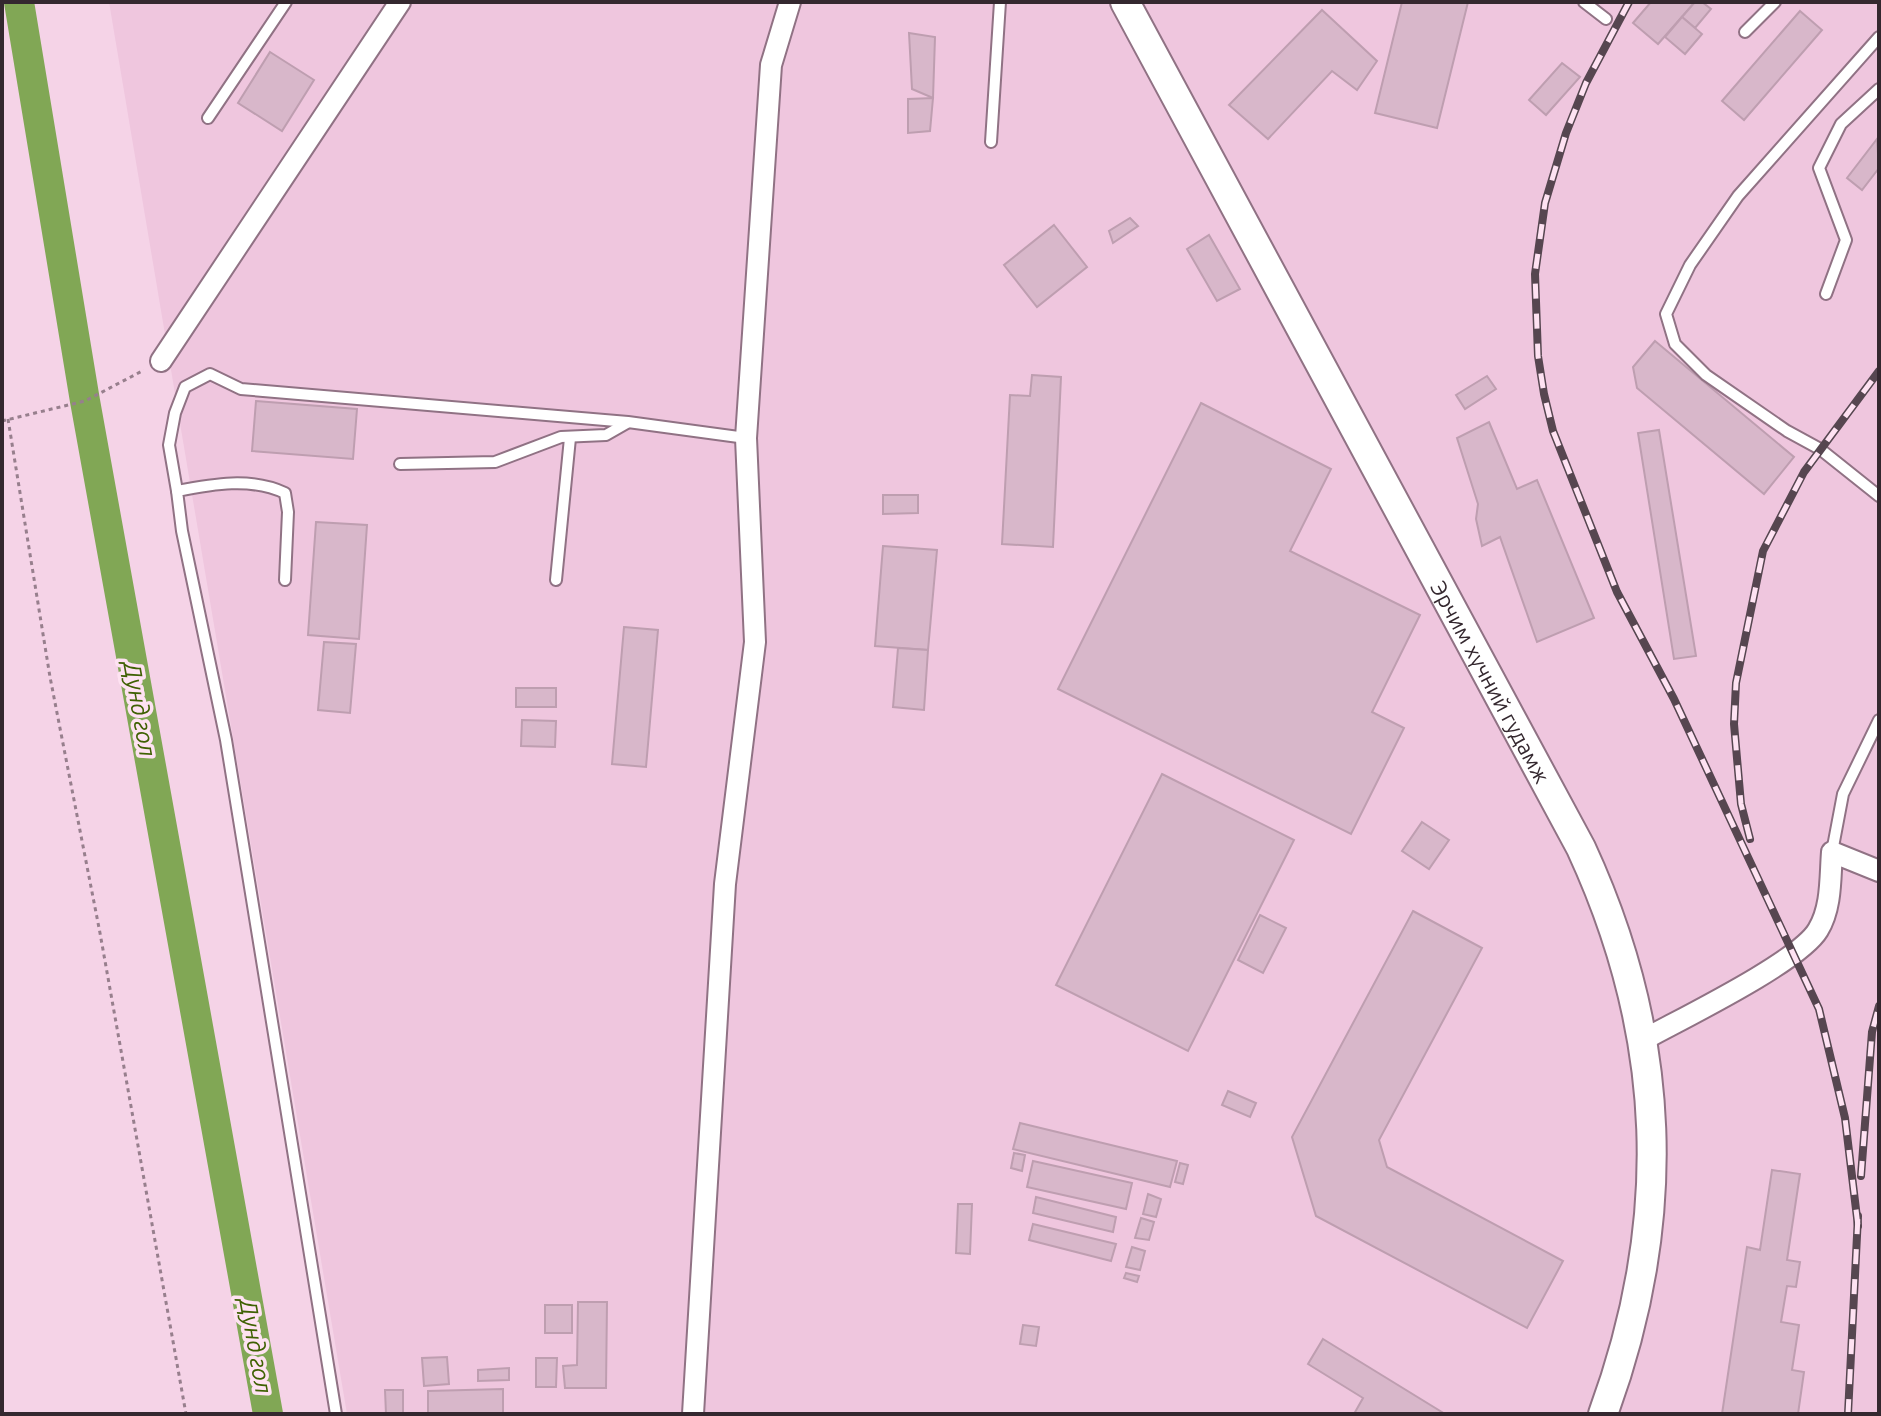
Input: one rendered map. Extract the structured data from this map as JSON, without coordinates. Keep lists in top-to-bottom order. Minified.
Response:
{"streets":{"main road":["Эрчим хүчний гудамж"]},"water":["Дунд гол"]}
